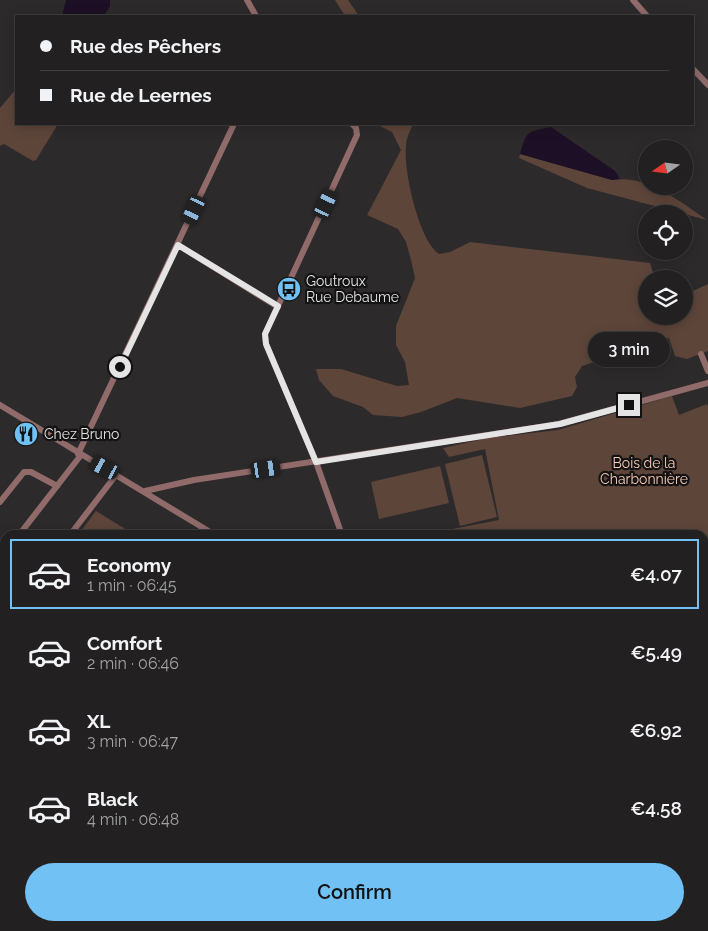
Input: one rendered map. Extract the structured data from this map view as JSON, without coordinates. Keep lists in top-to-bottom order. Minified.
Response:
{"parks":["Bois de la Charbonnière"],"places":{"bus stop":["Goutroux Rue Debaume"],"restaurant":["Chez Bruno"]},"north":"left","page":{"banner":["Rue des Pêchers","Rue de Leernes"],"bubble":"3 min","list":[{"name":"Economy","note":"1 min · 06:45","value":"€4.07"},{"name":"Comfort","note":"2 min · 06:46","value":"€5.49"},{"name":"XL","note":"3 min · 06:47","value":"€6.92"},{"name":"Black","note":"4 min · 06:48","value":"€4.58"}],"buttons":"Confirm"}}
